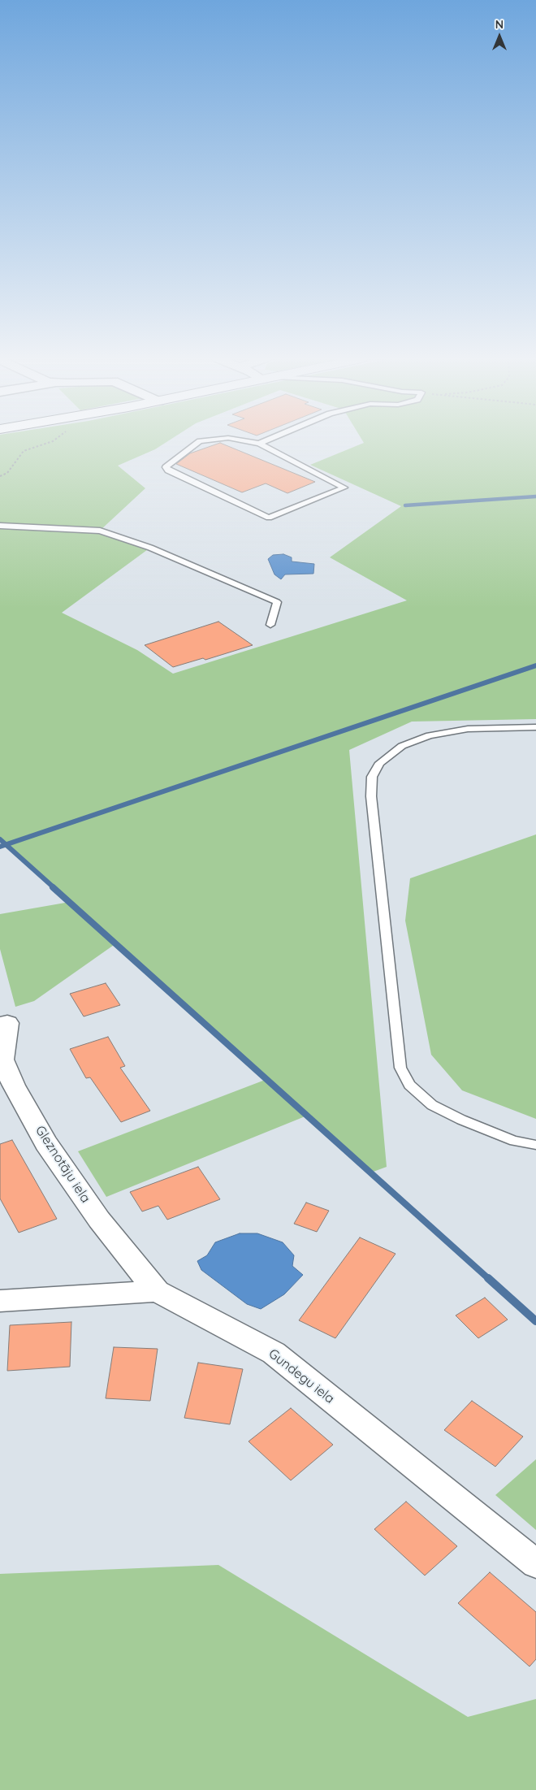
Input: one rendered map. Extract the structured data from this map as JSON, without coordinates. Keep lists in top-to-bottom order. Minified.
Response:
{"streets":{"street":["Gleznotāju iela","Gundegu iela"]},"crossings":[["Gleznotāju iela","Gundegu iela"]],"north":"top"}
